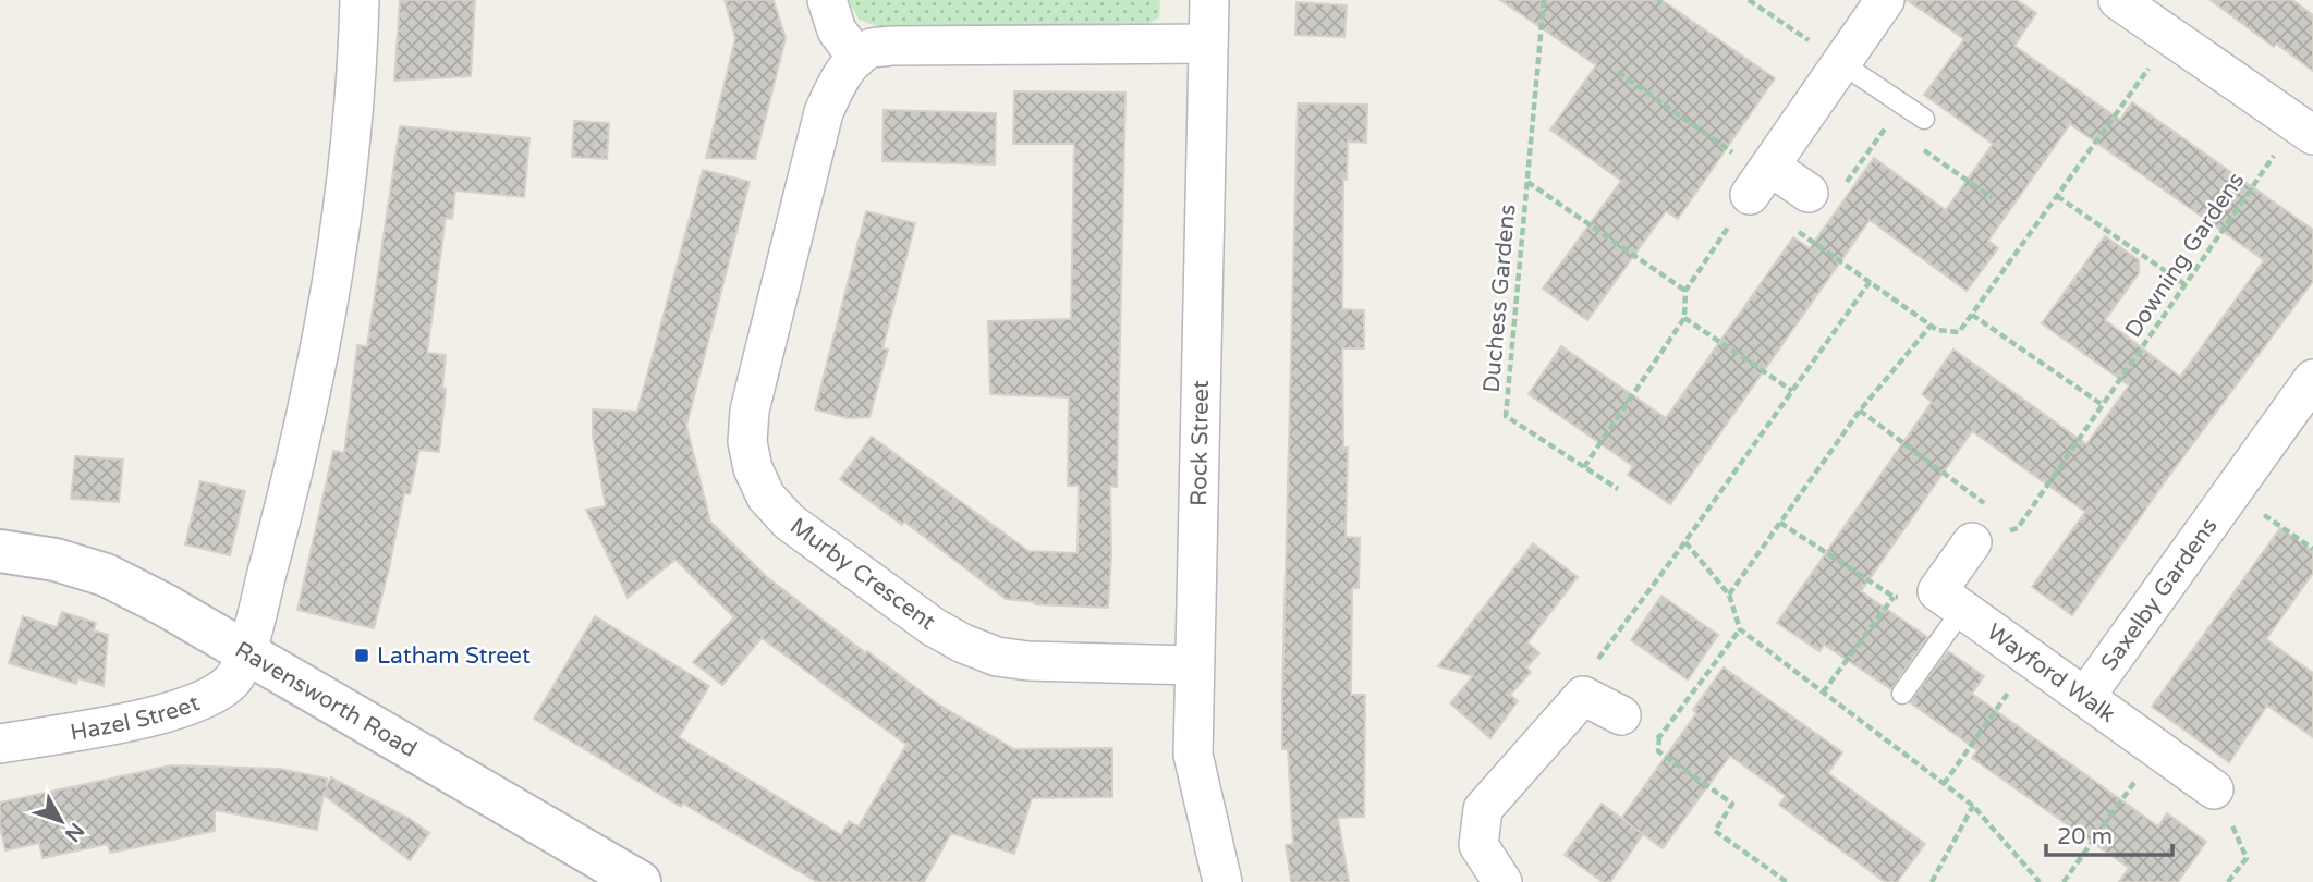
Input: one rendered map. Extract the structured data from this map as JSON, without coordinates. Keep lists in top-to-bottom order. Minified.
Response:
{"streets":{"street":["Rock Street","Murby Crescent","Saxelby Gardens","Wayford Walk","Ravensworth Road","Hazel Street"],"path":["Downing Gardens","Duchess Gardens"]},"crossings":[["Rock Street","Murby Crescent"],["Saxelby Gardens","Wayford Walk"],["Ravensworth Road","Hazel Street"]],"places":{"transit":["Latham Street"]},"scale_bar":"20 m","north":"bottom right"}
